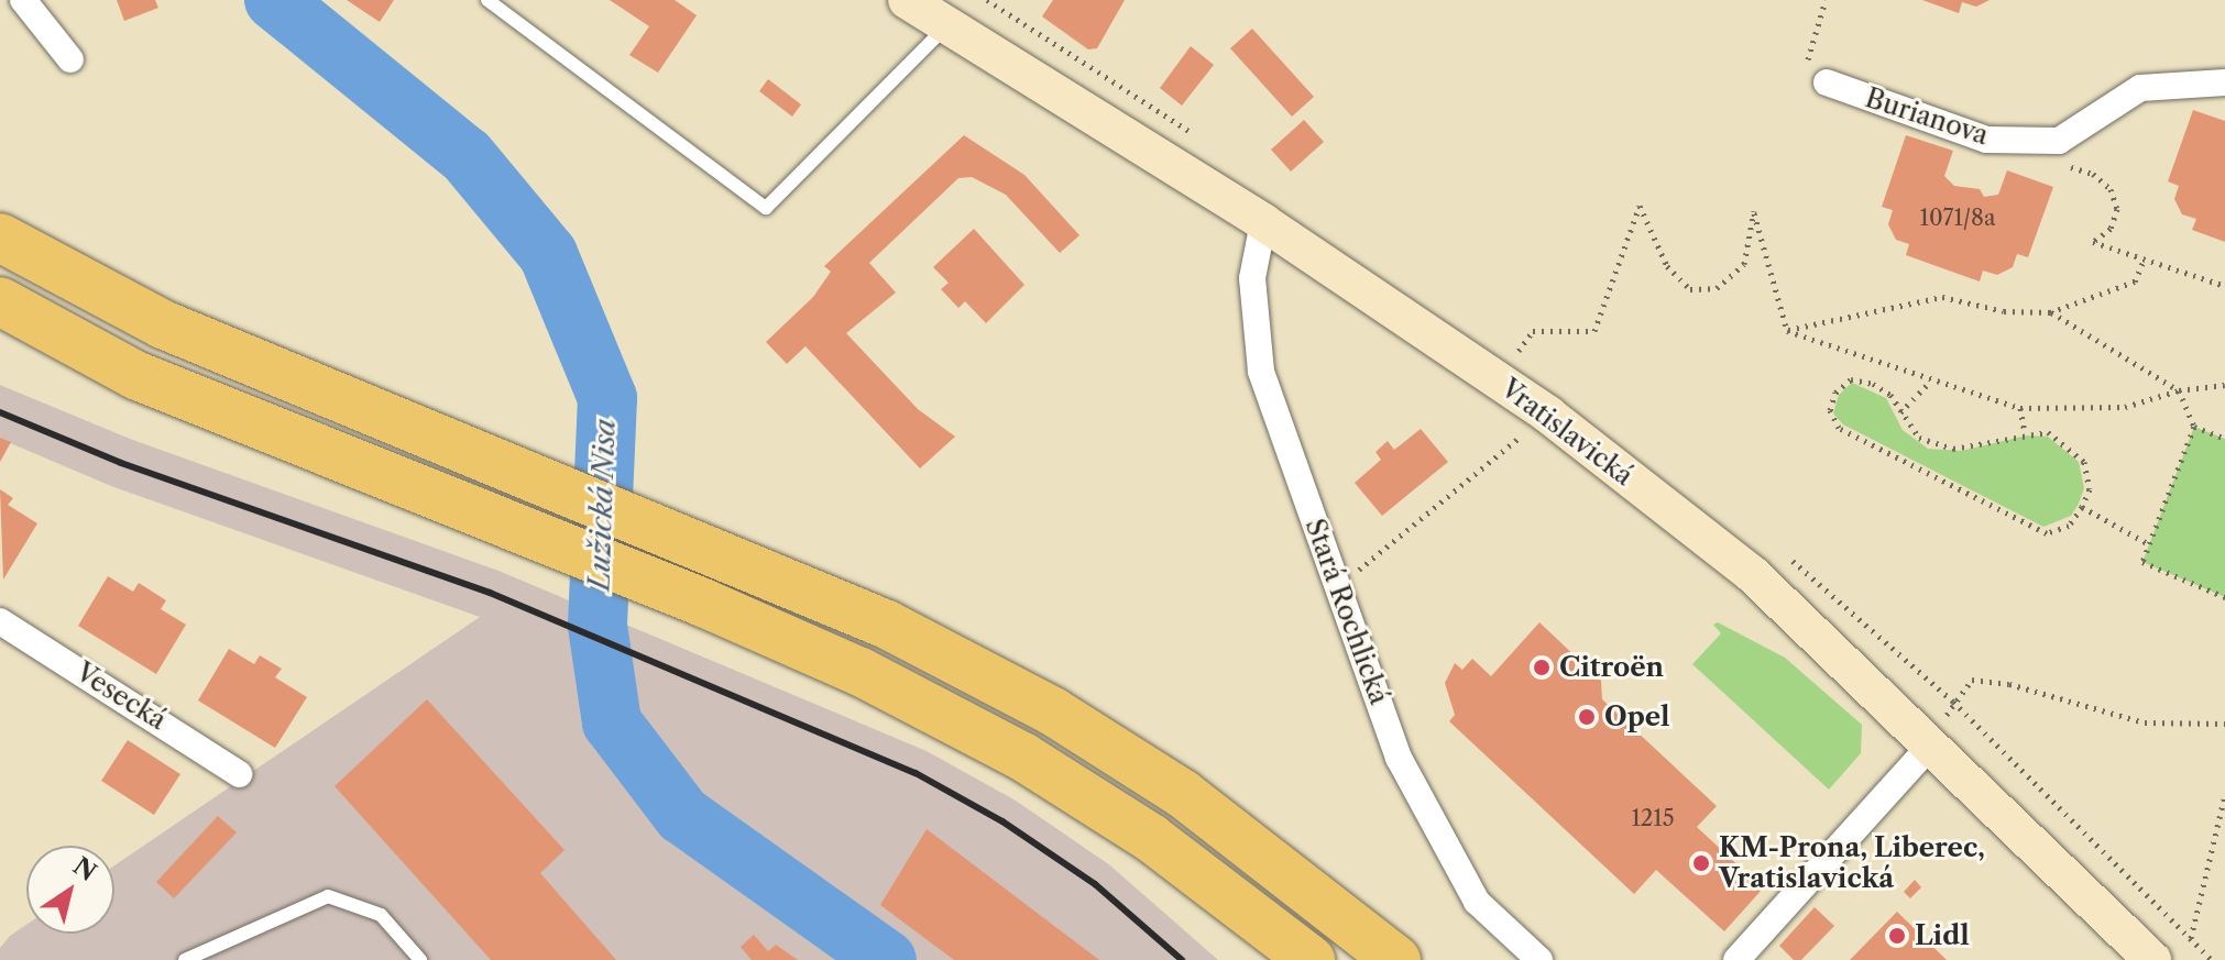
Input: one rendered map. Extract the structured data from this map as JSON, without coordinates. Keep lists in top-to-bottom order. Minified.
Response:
{"streets":{"street":["Burianova","Vratislavická","Stará Rochlická","Vesecká"]},"crossings":[["Vratislavická","Stará Rochlická"]],"water":["Lužická Nisa"],"places":["Citroën","Opel","KM-Prona, Liberec, Vratislavická","Lidl"],"house_numbers":["1071/8a","1215"],"north":"top right"}
